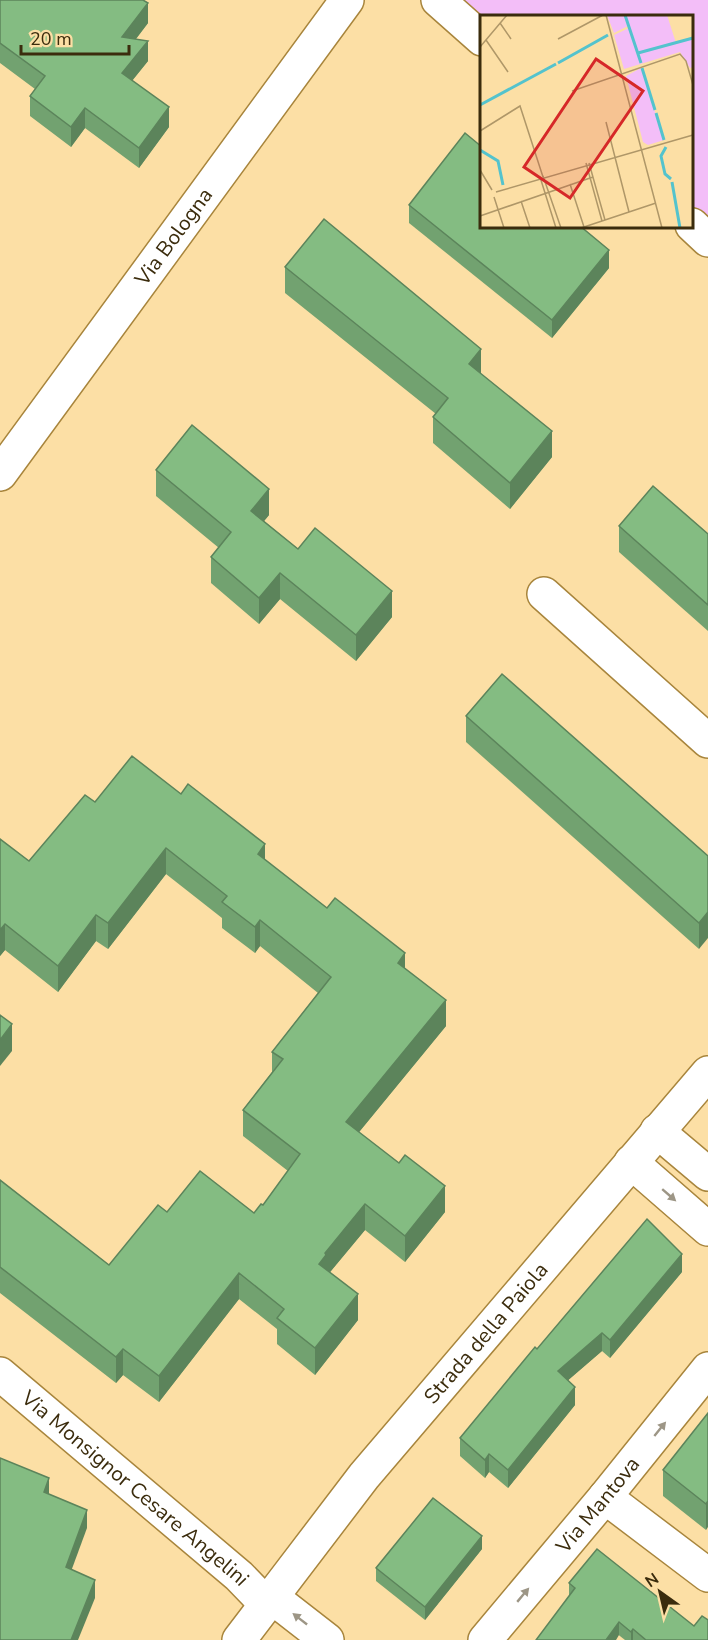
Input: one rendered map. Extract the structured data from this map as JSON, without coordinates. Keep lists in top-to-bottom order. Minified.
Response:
{"streets":{"street":["Via Bologna","Strada della Paiola","Via Monsignor Cesare Angelini","Via Mantova"]},"crossings":[["Strada della Paiola","Via Monsignor Cesare Angelini"]],"one_way":["Via Mantova"],"scale_bar":"20 m","north":"top left"}
